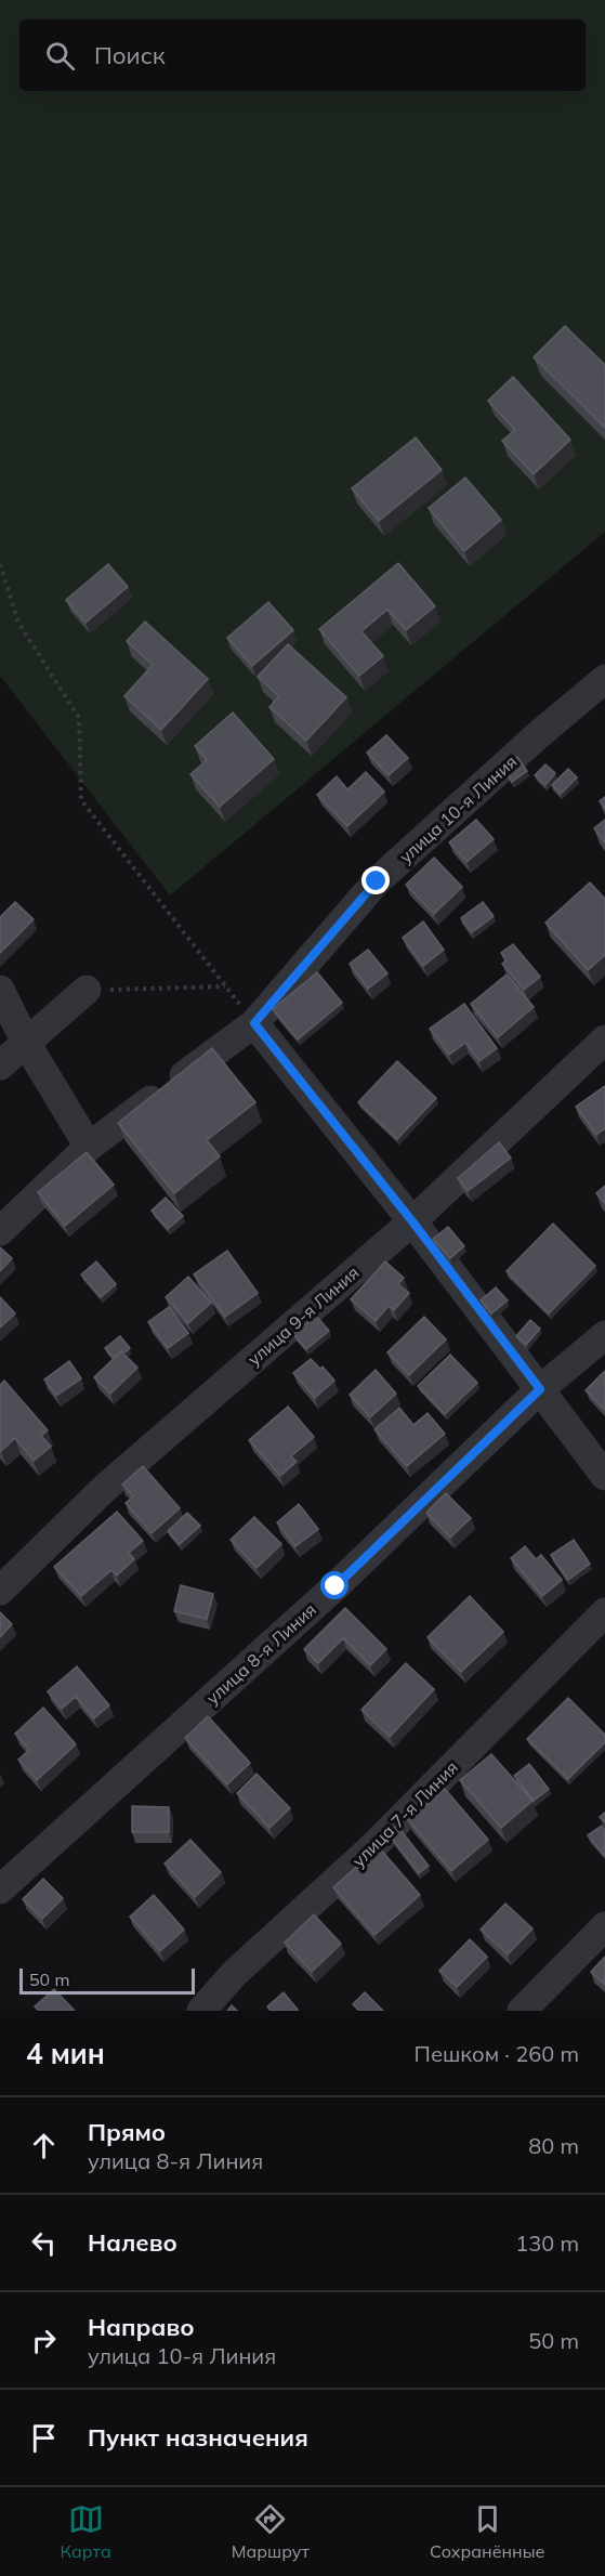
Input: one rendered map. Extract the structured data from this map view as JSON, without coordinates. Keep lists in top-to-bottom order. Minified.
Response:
{"streets":{"street":["улица 10-я Линия","улица 9-я Линия","улица 8-я Линия","улица 7-я Линия"]},"scale_bar":"50 m","page":{"search":"Поиск","scale":"50 m","heading":["4 мин","Пешком · 260 m"],"list":[["Прямо","улица 8-я Линия","80 m"],["Налево","130 m"],["Направо","улица 10-я Линия","50 m"],"Пункт назначения"],"nav":["Карта","Маршрут","Сохранённые"]}}
